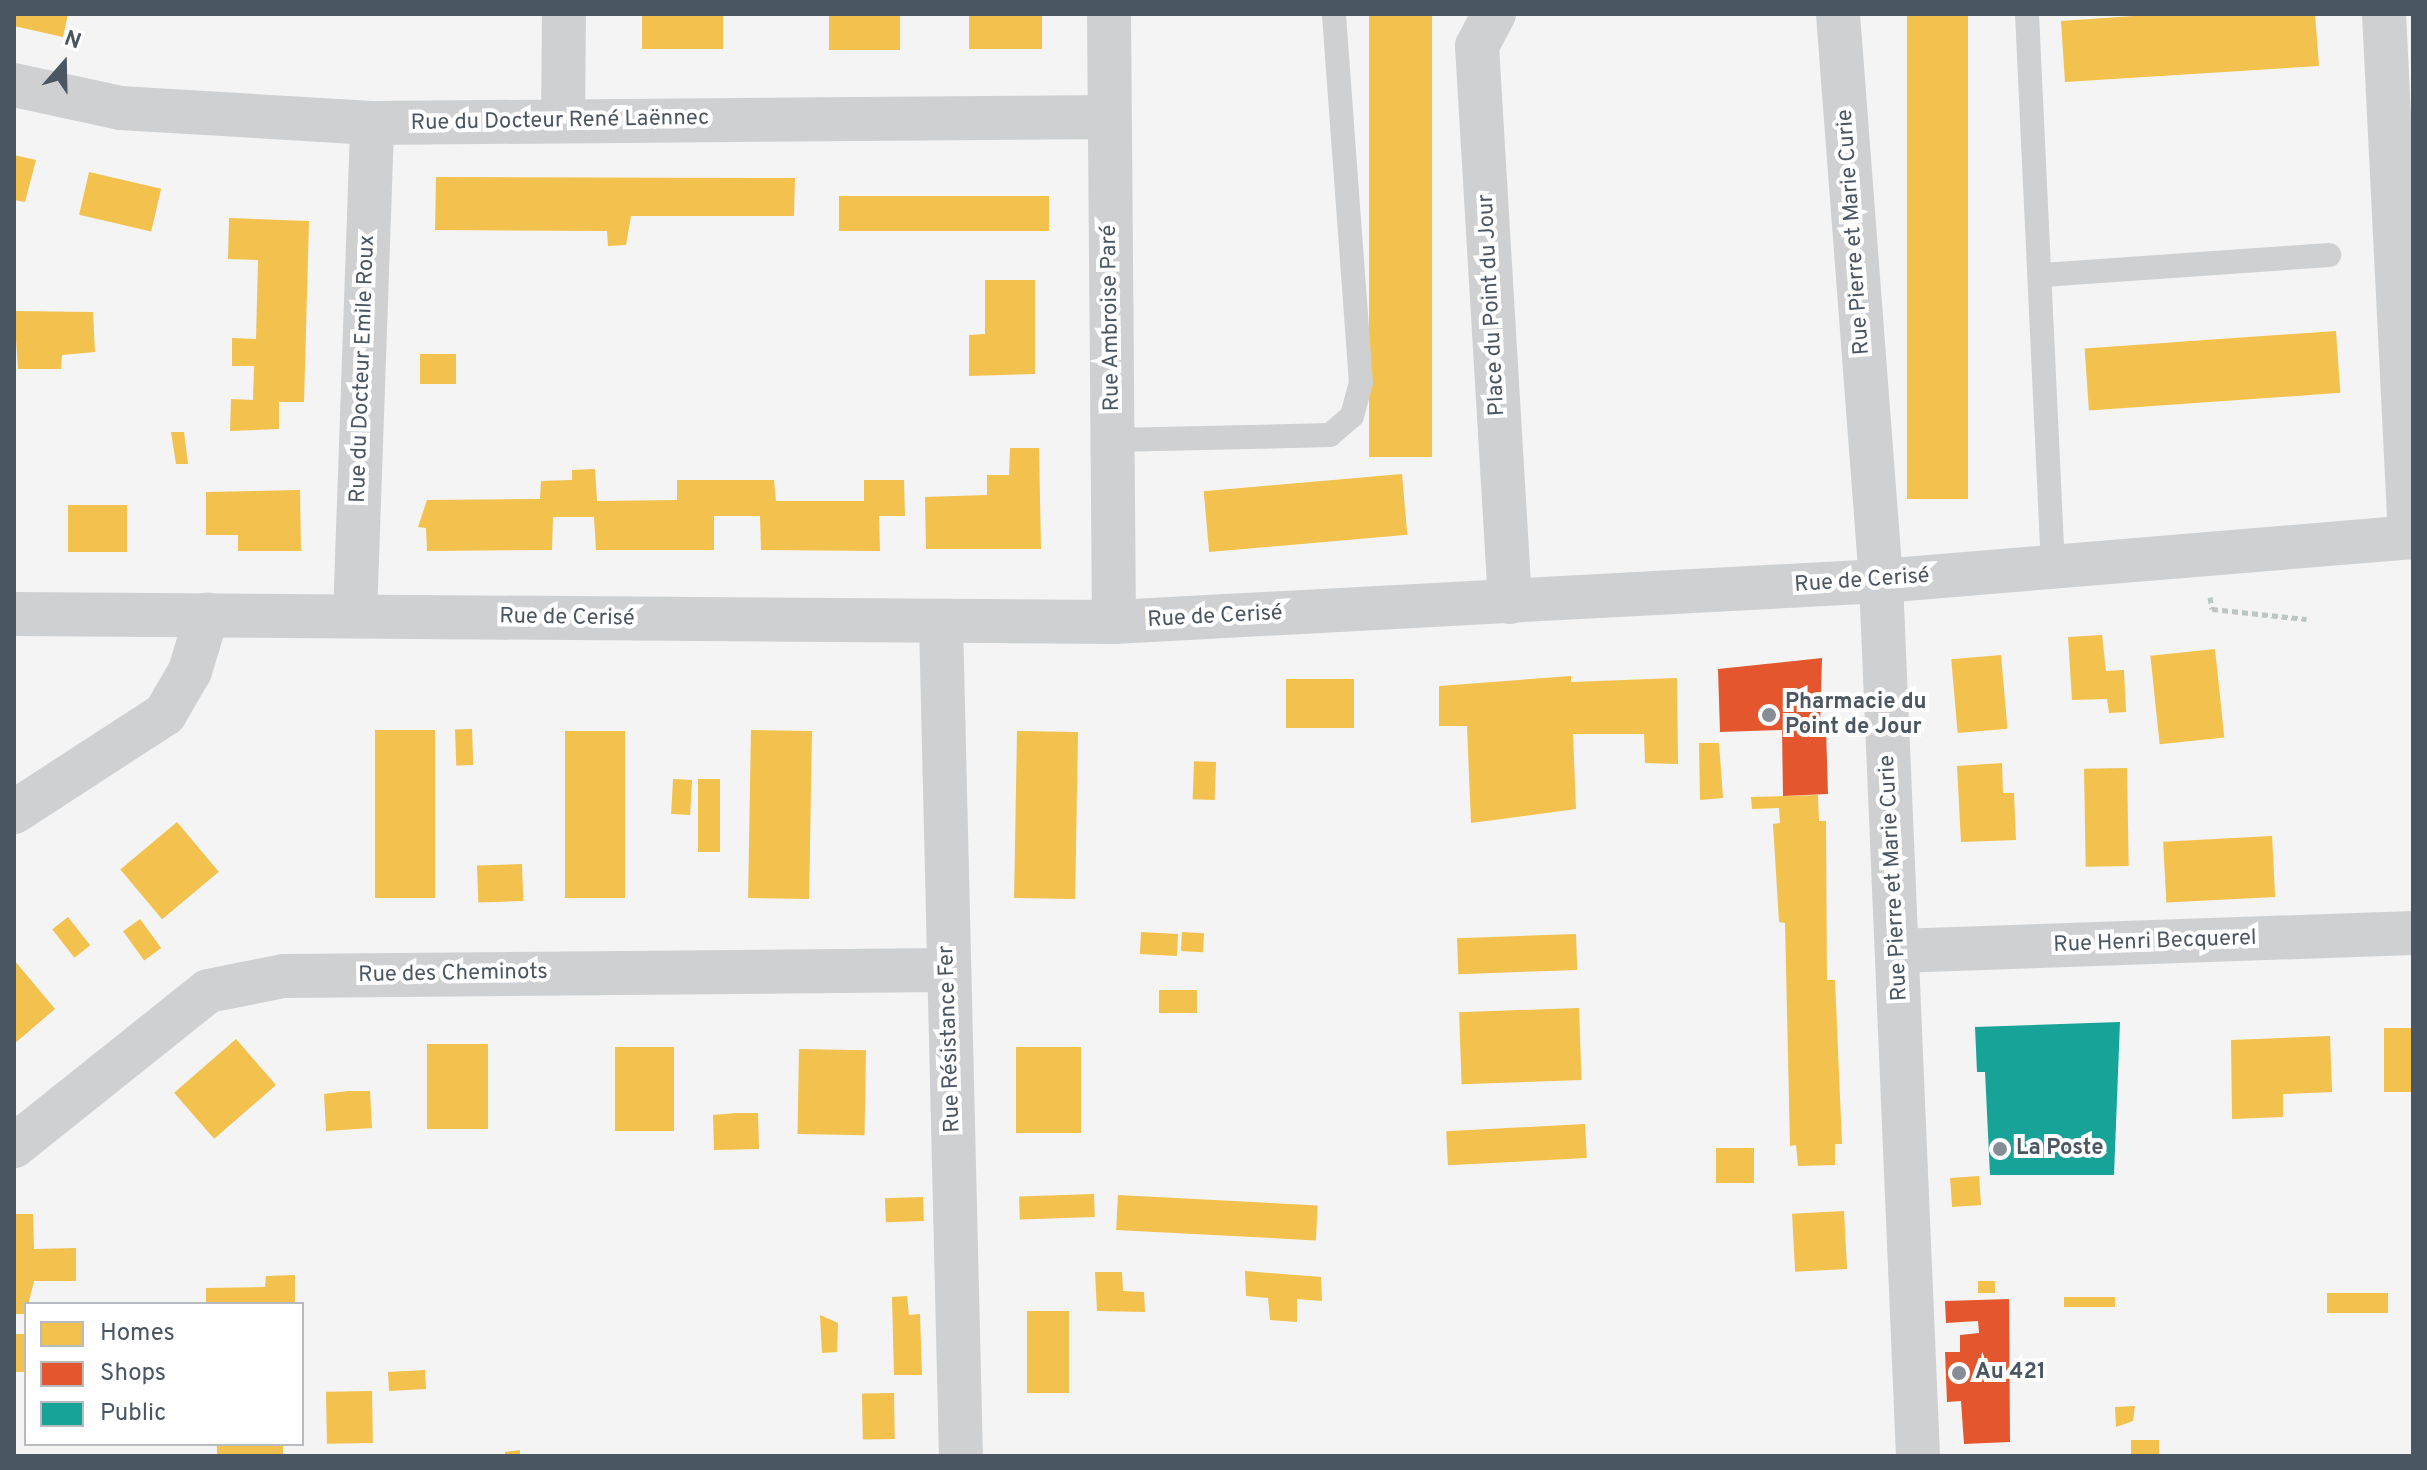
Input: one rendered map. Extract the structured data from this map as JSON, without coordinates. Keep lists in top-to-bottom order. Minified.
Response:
{"streets":{"street":["Rue du Docteur René Laënnec","Rue Pierre et Marie Curie","Place du Point du Jour","Rue Ambroise Paré","Rue du Docteur Emile Roux","Rue de Cerisé","Rue Henri Becquerel","Rue des Cheminots","Rue Résistance Fer"]},"crossings":[["Rue du Docteur René Laënnec","Rue Ambroise Paré"],["Rue du Docteur René Laënnec","Rue du Docteur Emile Roux"],["Rue Pierre et Marie Curie","Rue de Cerisé"],["Rue Pierre et Marie Curie","Rue Henri Becquerel"],["Place du Point du Jour","Rue de Cerisé"],["Rue Ambroise Paré","Rue de Cerisé"],["Rue du Docteur Emile Roux","Rue de Cerisé"],["Rue de Cerisé","Rue Résistance Fer"],["Rue des Cheminots","Rue Résistance Fer"]],"places":["Pharmacie du Point de Jour","La Poste","Au 421"],"legend":["Homes","Shops","Public"],"north":"top"}
